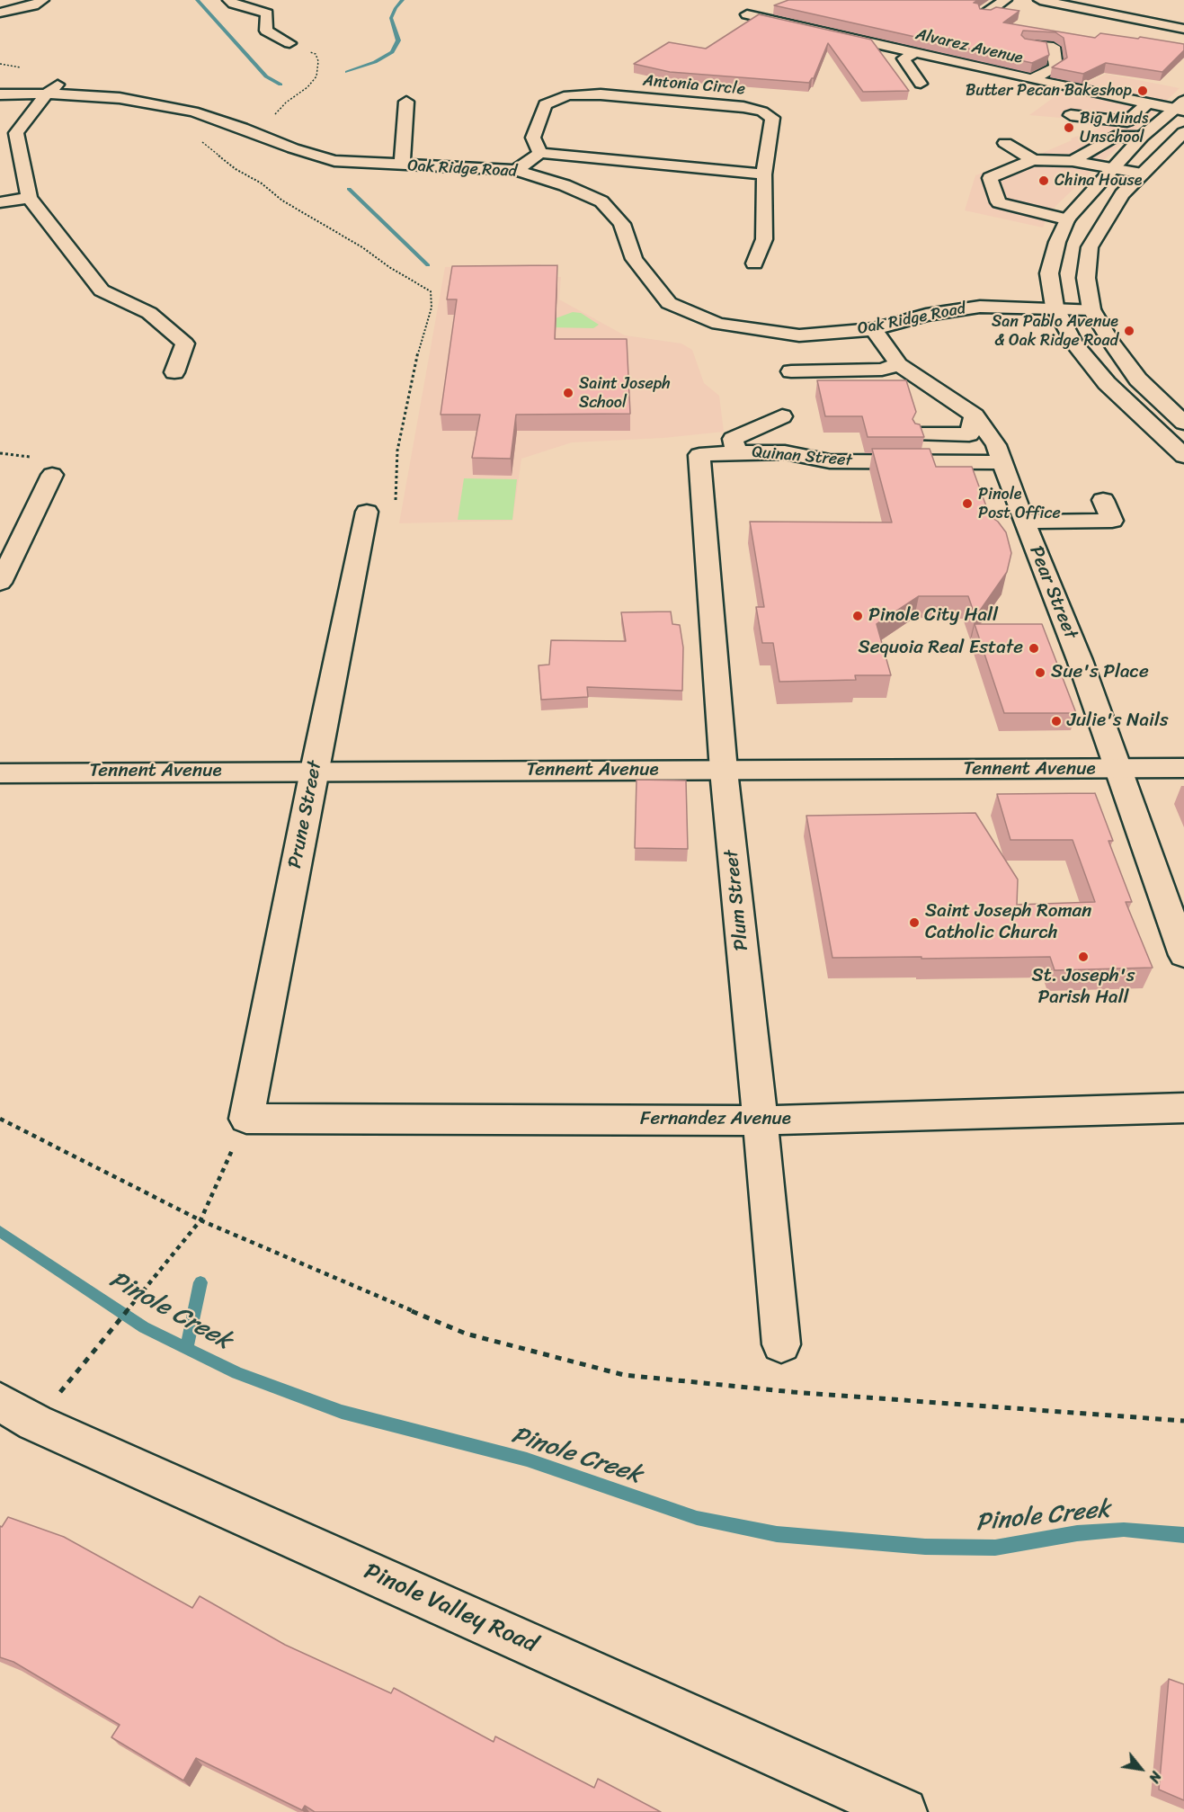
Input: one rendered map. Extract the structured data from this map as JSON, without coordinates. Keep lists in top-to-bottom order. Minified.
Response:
{"streets":{"street":["Alvarez Avenue","Antonia Circle","Oak Ridge Road","Quinan Street","Pear Street","Tennent Avenue","Prune Street","Plum Street","Fernandez Avenue","Pinole Valley Road"]},"crossings":[["Quinan Street","Pear Street"],["Quinan Street","Plum Street"],["Pear Street","Tennent Avenue"],["Tennent Avenue","Prune Street"],["Tennent Avenue","Plum Street"],["Prune Street","Fernandez Avenue"],["Plum Street","Fernandez Avenue"]],"water":["Pinole Creek"],"places":["Butter Pecan Bakeshop","Big Minds Unschool","China House","San Pablo Avenue & Oak Ridge Road","Saint Joseph School","Pinole Post Office","Pinole City Hall","Sequoia Real Estate","Sue's Place","Julie's Nails","Saint Joseph Roman Catholic Church","St. Joseph's Parish Hall"],"north":"bottom right"}
